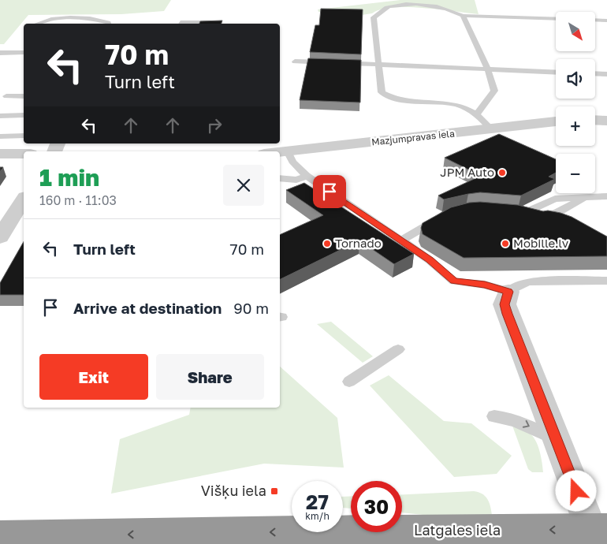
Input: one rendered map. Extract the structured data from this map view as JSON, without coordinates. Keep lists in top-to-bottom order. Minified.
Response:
{"streets":{"highway":["Latgales iela"],"street":["Mazjumpravas iela"]},"one_way":["Latgales iela"],"places":{"other":["JPM Auto","Tornado","Mobille.lv"],"transit":["Višķu iela"]},"north":"bottom right","page":{"map_buttons":["+","−"],"turn":["70 m","Turn left"],"heading":["1 min","160 m · 11:03"],"list":[{"name":"Turn left","value":"70 m"},{"name":"Arrive at destination","value":"90 m"}],"buttons":["Exit","Share"],"speed":"27 km/h","limit":"30"}}
